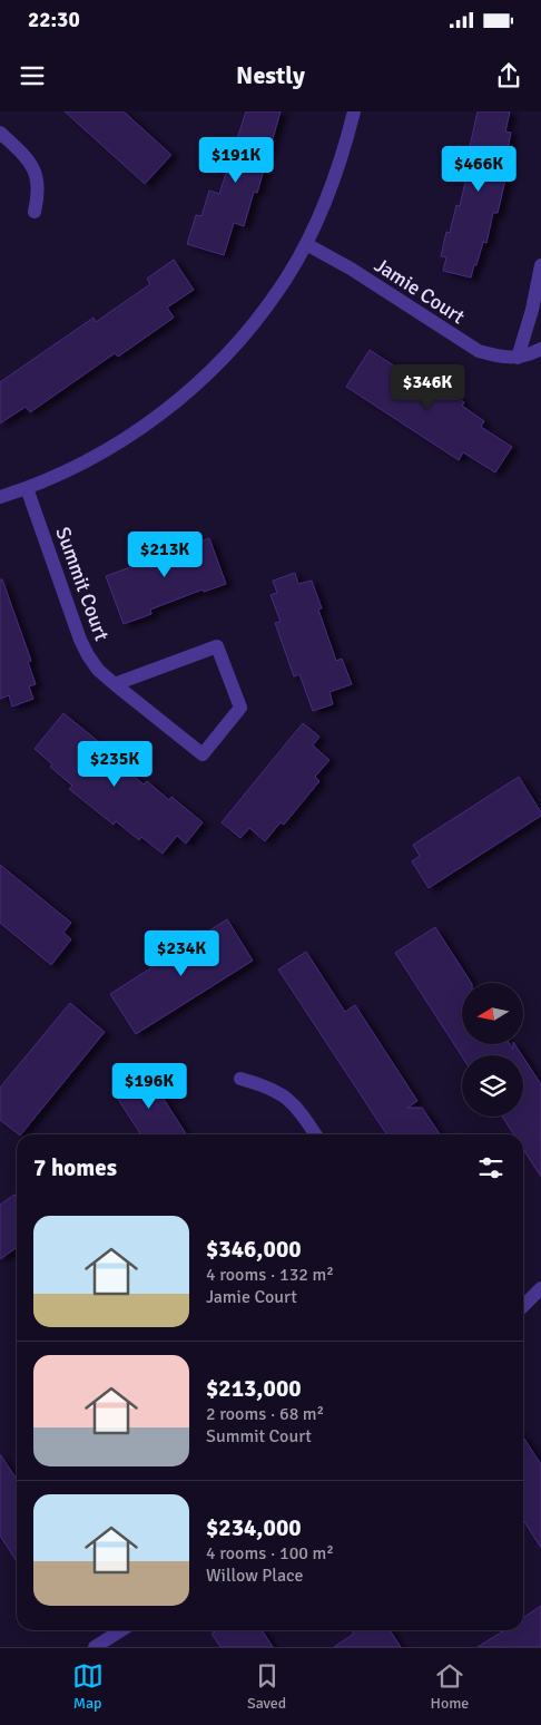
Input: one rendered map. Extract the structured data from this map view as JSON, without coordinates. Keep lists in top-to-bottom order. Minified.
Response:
{"streets":{"street":["Jamie Court","Summit Court"]},"north":"left","page":{"status":"22:30","header":"Nestly","price":["$191K","$466K","$346K","$213K","$235K","$234K","$196K"],"heading":"7 homes","list":[{"name":"$346,000","note":"4 rooms · 132 m² · Jamie Court"},{"name":"$213,000","note":"2 rooms · 68 m² · Summit Court"},{"name":"$234,000","note":"4 rooms · 100 m² · Willow Place"}],"tabs":["Map","Saved","Home"]}}
